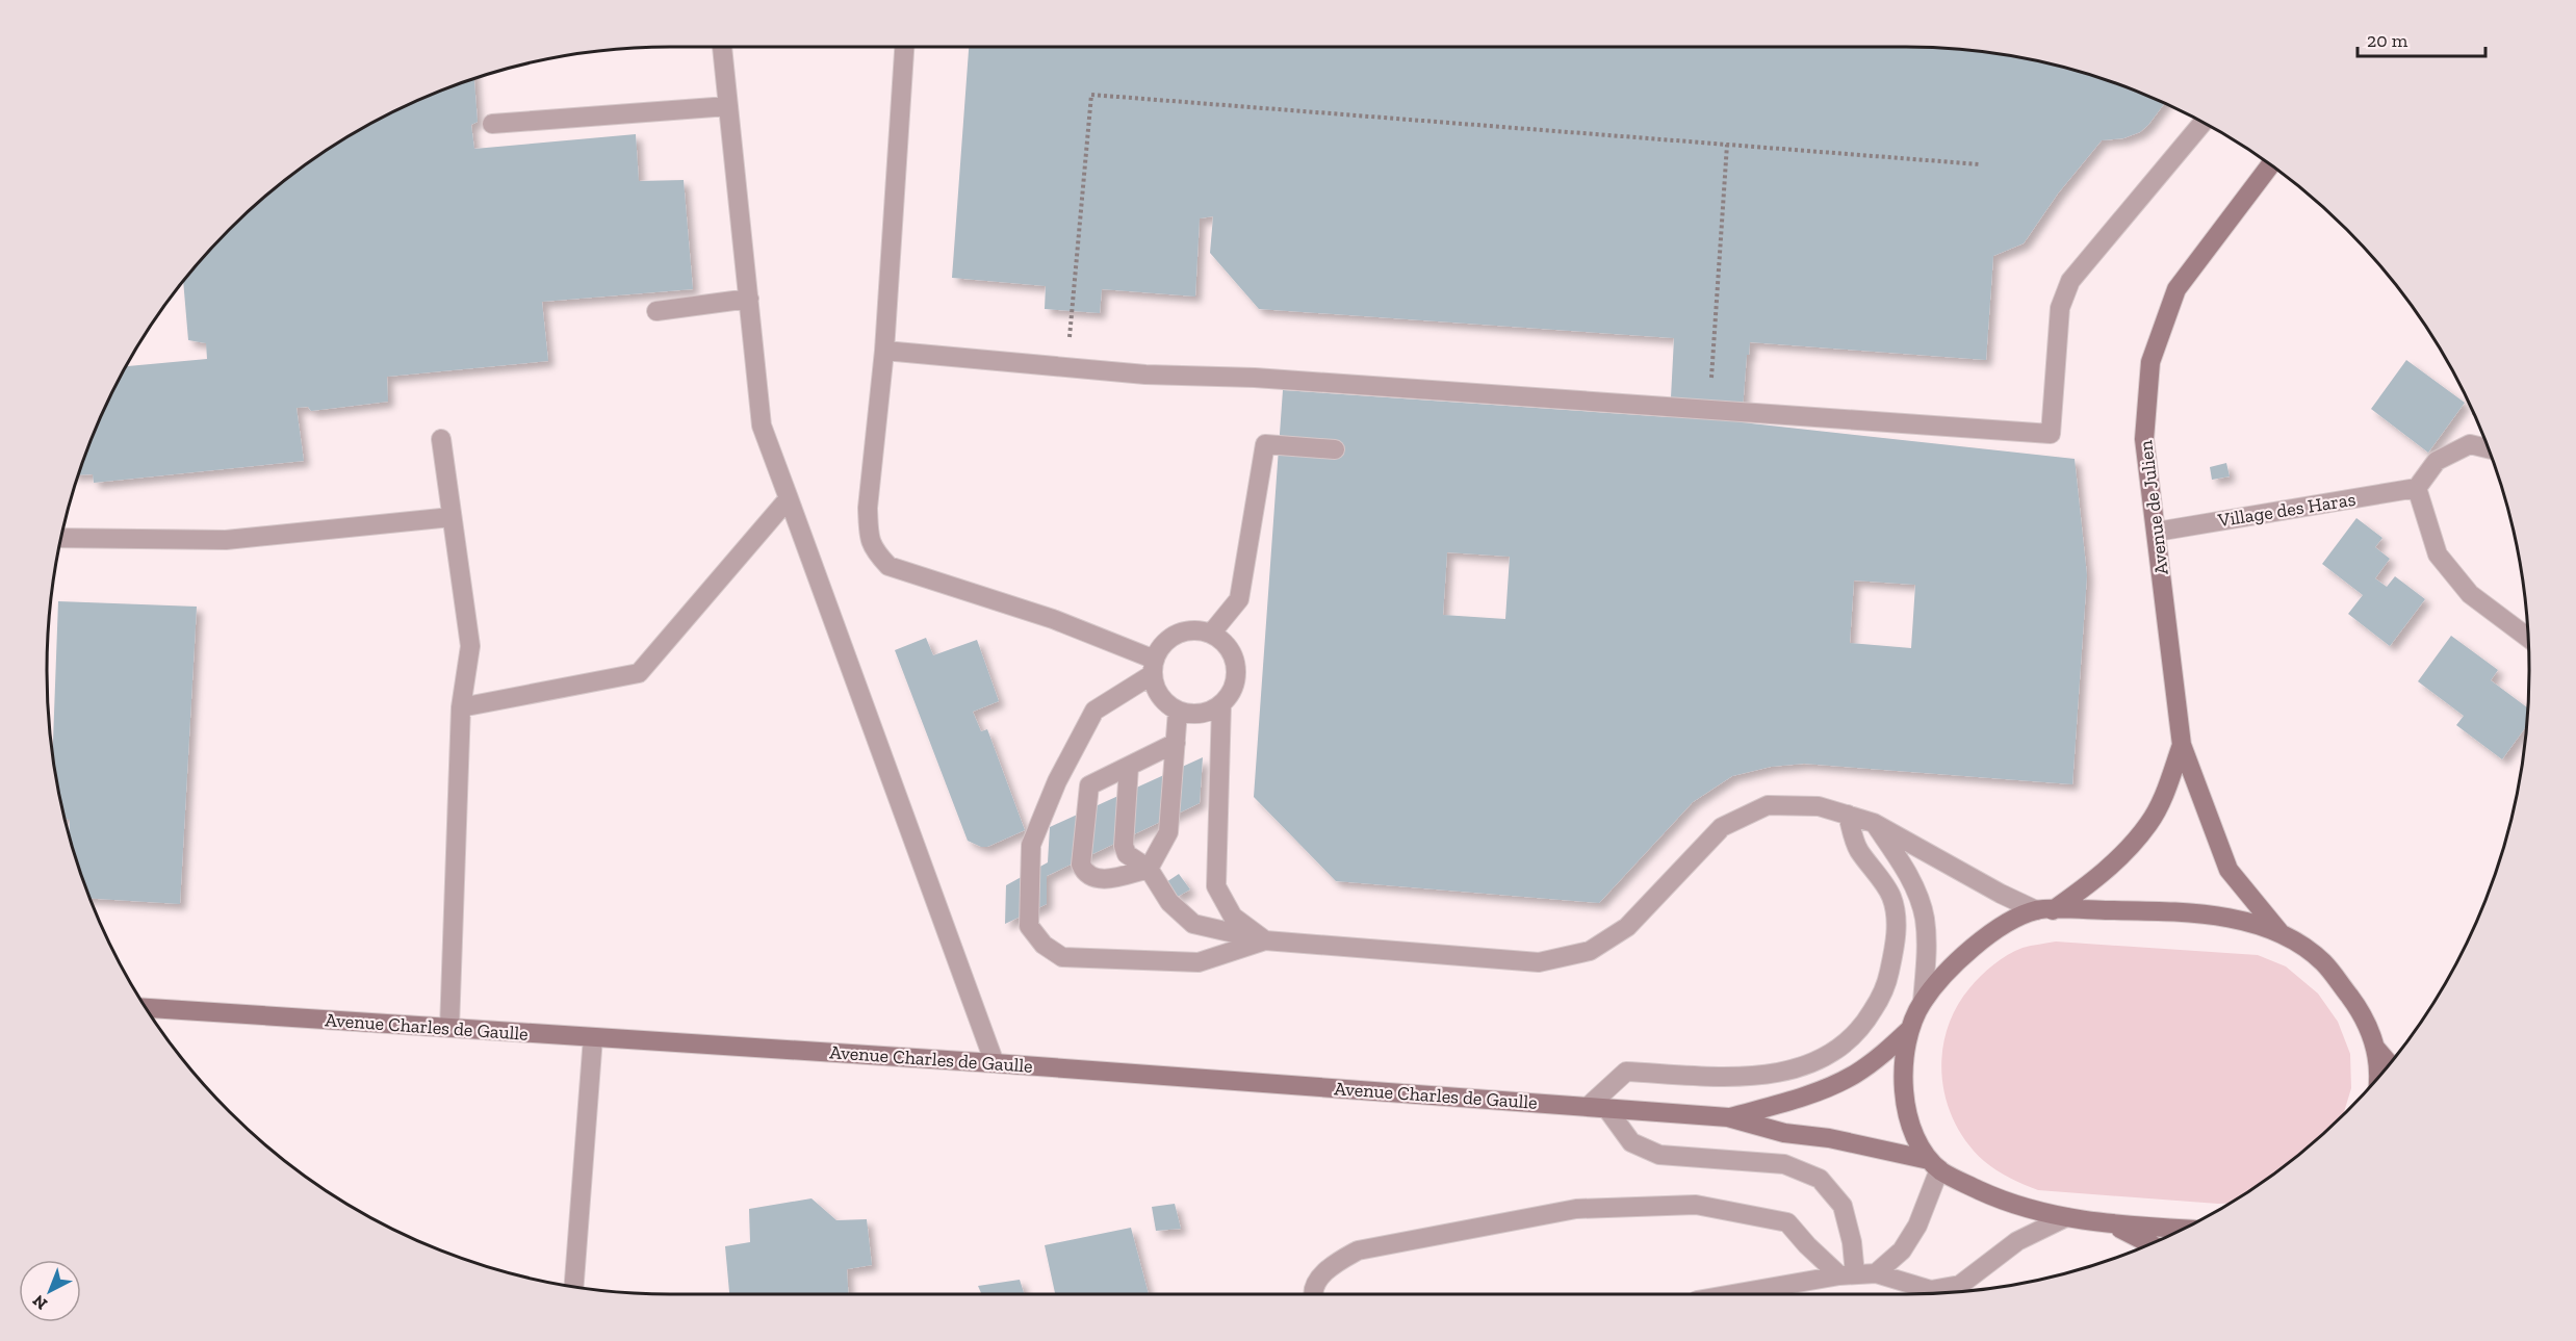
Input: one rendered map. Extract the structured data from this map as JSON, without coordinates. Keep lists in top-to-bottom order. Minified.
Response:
{"streets":{"main road":["Avenue de Julien","Avenue Charles de Gaulle"],"lane":["Village des Haras"]},"crossings":[["Avenue de Julien","Village des Haras"],["Avenue de Julien","Avenue Charles de Gaulle"]],"scale_bar":"20 m","north":"bottom left"}
